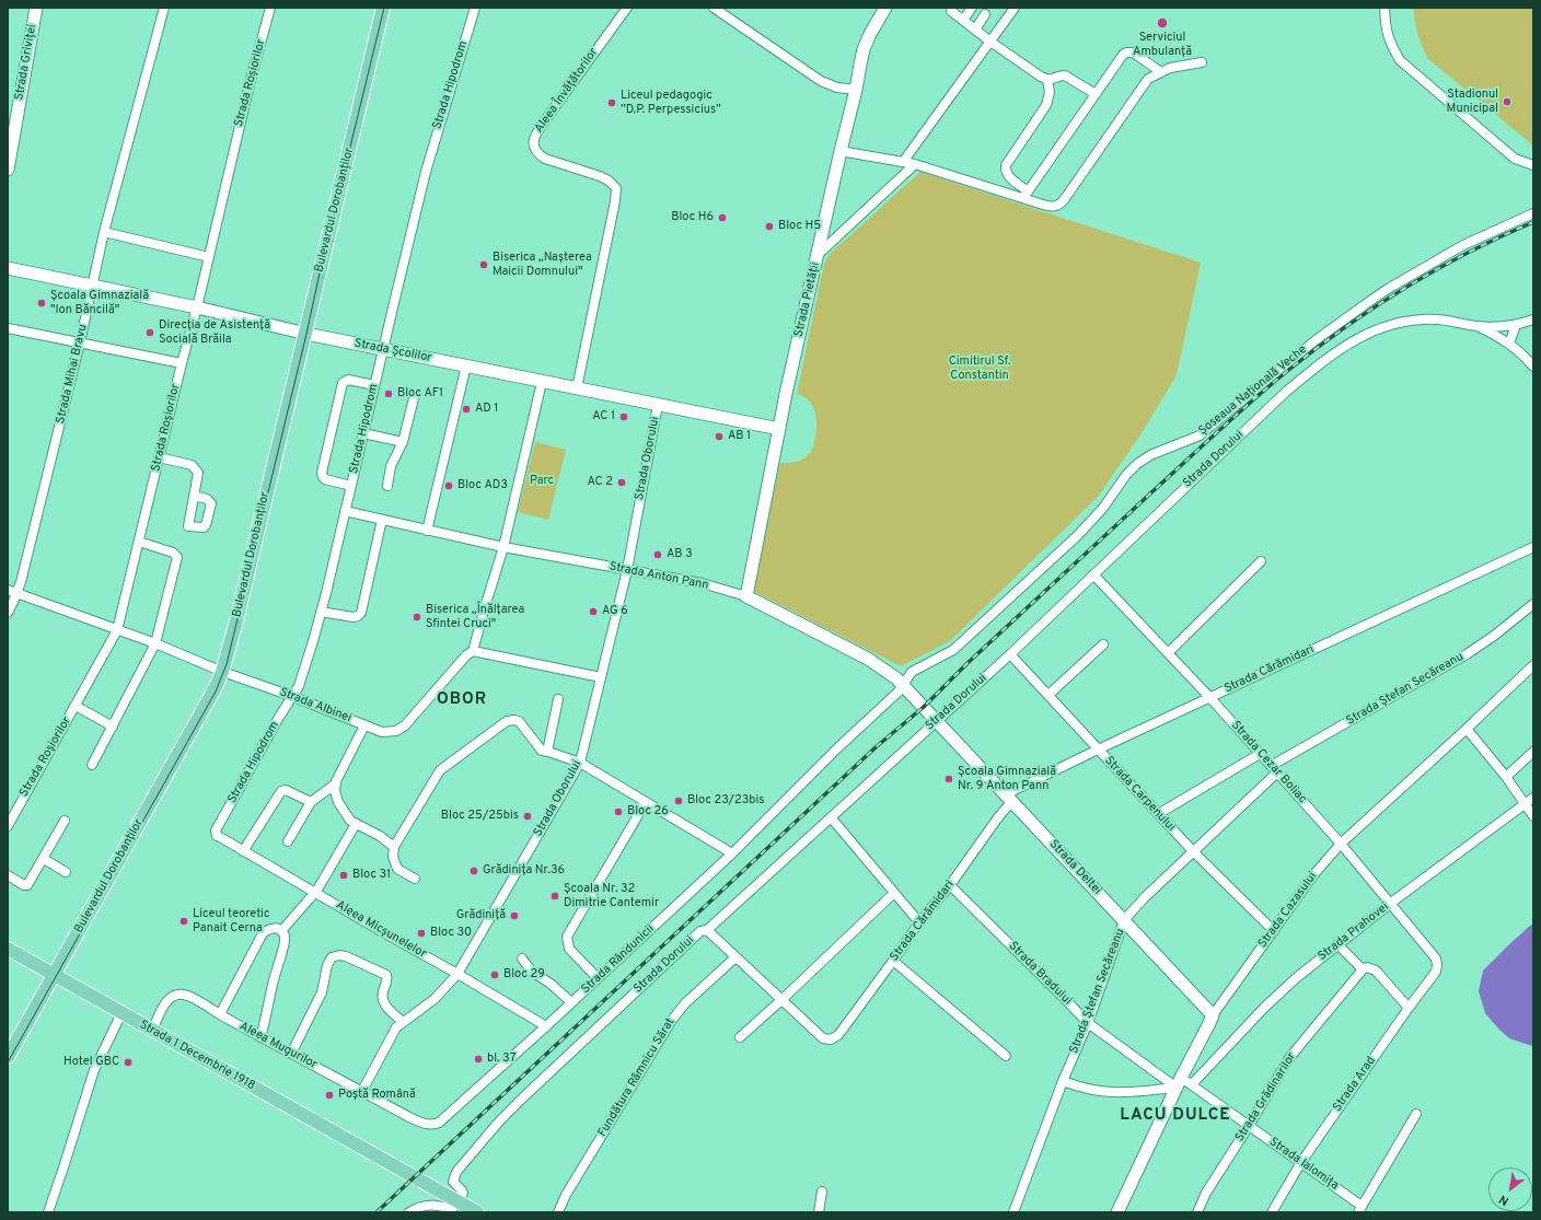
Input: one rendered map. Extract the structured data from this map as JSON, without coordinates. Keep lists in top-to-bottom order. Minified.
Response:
{"streets":{"main road":["Bulevardul Dorobanților","Strada 1 Decembrie 1918"],"street":["Strada Griviței","Strada Roșiorilor","Strada Hipodrom","Aleea Învățătorilor","Strada Pietății","Strada Școlilor","Strada Mihai Bravu","Șoseaua Națională Veche","Strada Oborului","Strada Dorului","Strada Anton Pann","Strada Cărămidari","Strada Ștefan Secăreanu","Strada Albinei","Strada Cezar Boliac","Strada Carpenului","Strada Deltei","Strada Cazasului","Aleea Micșunelelor","Strada Prahovei","Strada Rândunicii","Strada Bradului","Aleea Mugurilor","Fundătura Râmnicu Sărat","Strada Arad","Strada Grădinarilor","Strada Ialomița"]},"crossings":[["Strada Roșiorilor","Strada Școlilor"],["Strada Roșiorilor","Strada Albinei"],["Strada Hipodrom","Strada Școlilor"],["Strada Hipodrom","Strada Anton Pann"],["Strada Hipodrom","Strada Albinei"],["Strada Hipodrom","Aleea Micșunelelor"],["Aleea Învățătorilor","Strada Școlilor"],["Bulevardul Dorobanților","Strada Școlilor"],["Bulevardul Dorobanților","Strada Albinei"],["Bulevardul Dorobanților","Strada 1 Decembrie 1918"],["Strada Pietății","Strada Școlilor"],["Strada Pietății","Strada Anton Pann"],["Strada Școlilor","Strada Mihai Bravu"],["Strada Școlilor","Strada Oborului"],["Strada Mihai Bravu","Strada Albinei"],["Șoseaua Națională Veche","Strada Anton Pann"],["Șoseaua Națională Veche","Strada Rândunicii"],["Strada Oborului","Strada Anton Pann"],["Strada Oborului","Aleea Micșunelelor"],["Strada Oborului","Aleea Mugurilor"],["Strada Dorului","Strada Anton Pann"],["Strada Dorului","Strada Cezar Boliac"],["Strada Dorului","Strada Carpenului"],["Strada Dorului","Strada Deltei"],["Strada Dorului","Strada 1 Decembrie 1918"],["Strada Anton Pann","Strada Deltei"],["Strada Anton Pann","Strada Rândunicii"],["Strada Cărămidari","Strada Cezar Boliac"],["Strada Cărămidari","Strada Carpenului"],["Strada Cărămidari","Strada Deltei"],["Strada Cărămidari","Strada Bradului"],["Strada Ștefan Secăreanu","Strada Cezar Boliac"],["Strada Ștefan Secăreanu","Strada Carpenului"],["Strada Ștefan Secăreanu","Strada Deltei"],["Strada Ștefan Secăreanu","Strada Bradului"],["Strada Cezar Boliac","Strada Cazasului"],["Strada Cezar Boliac","Strada Prahovei"],["Strada Cezar Boliac","Strada Arad"],["Strada Carpenului","Strada Cazasului"],["Strada Deltei","Strada Cazasului"],["Strada Cazasului","Strada Bradului"],["Strada Cazasului","Strada Ialomița"],["Aleea Micșunelelor","Strada Rândunicii"],["Strada Prahovei","Strada Ialomița"],["Strada Rândunicii","Aleea Mugurilor"],["Strada Bradului","Strada Ialomița"],["Aleea Mugurilor","Strada 1 Decembrie 1918"],["Strada Arad","Strada Ialomița"],["Strada Grădinarilor","Strada Ialomița"]],"districts":["OBOR","LACU DULCE"],"parks":["Cimitirul Sf. Constantin","Parc"],"places":["Serviciul Ambulanță","Stadionul Municipal","Liceul pedagogic ”D.P. Perpessicius”","Bloc H6","Bloc H5","Biserica „Nașterea Maicii Domnului\"","Școala Gimnazială \"Ion Băncilă\"","Direcția de Asistență Socială Brăila","Bloc AF1","AD 1","AC 1","AB 1","AC 2","Bloc AD3","AB 3","AG 6","Biserica „Înălțarea Sfintei Cruci\"","Școala Gimnazială Nr. 9 Anton Pann","Bloc 23/23bis","Bloc 26","Bloc 25/25bis","Grădinița Nr.36","Bloc 31","Școala Nr. 32 Dimitrie Cantemir","Grădiniță","Liceul teoretic Panait Cerna","Bloc 30","Bloc 29","bl. 37","Hotel GBC","Poștă Română"],"north":"bottom left"}
